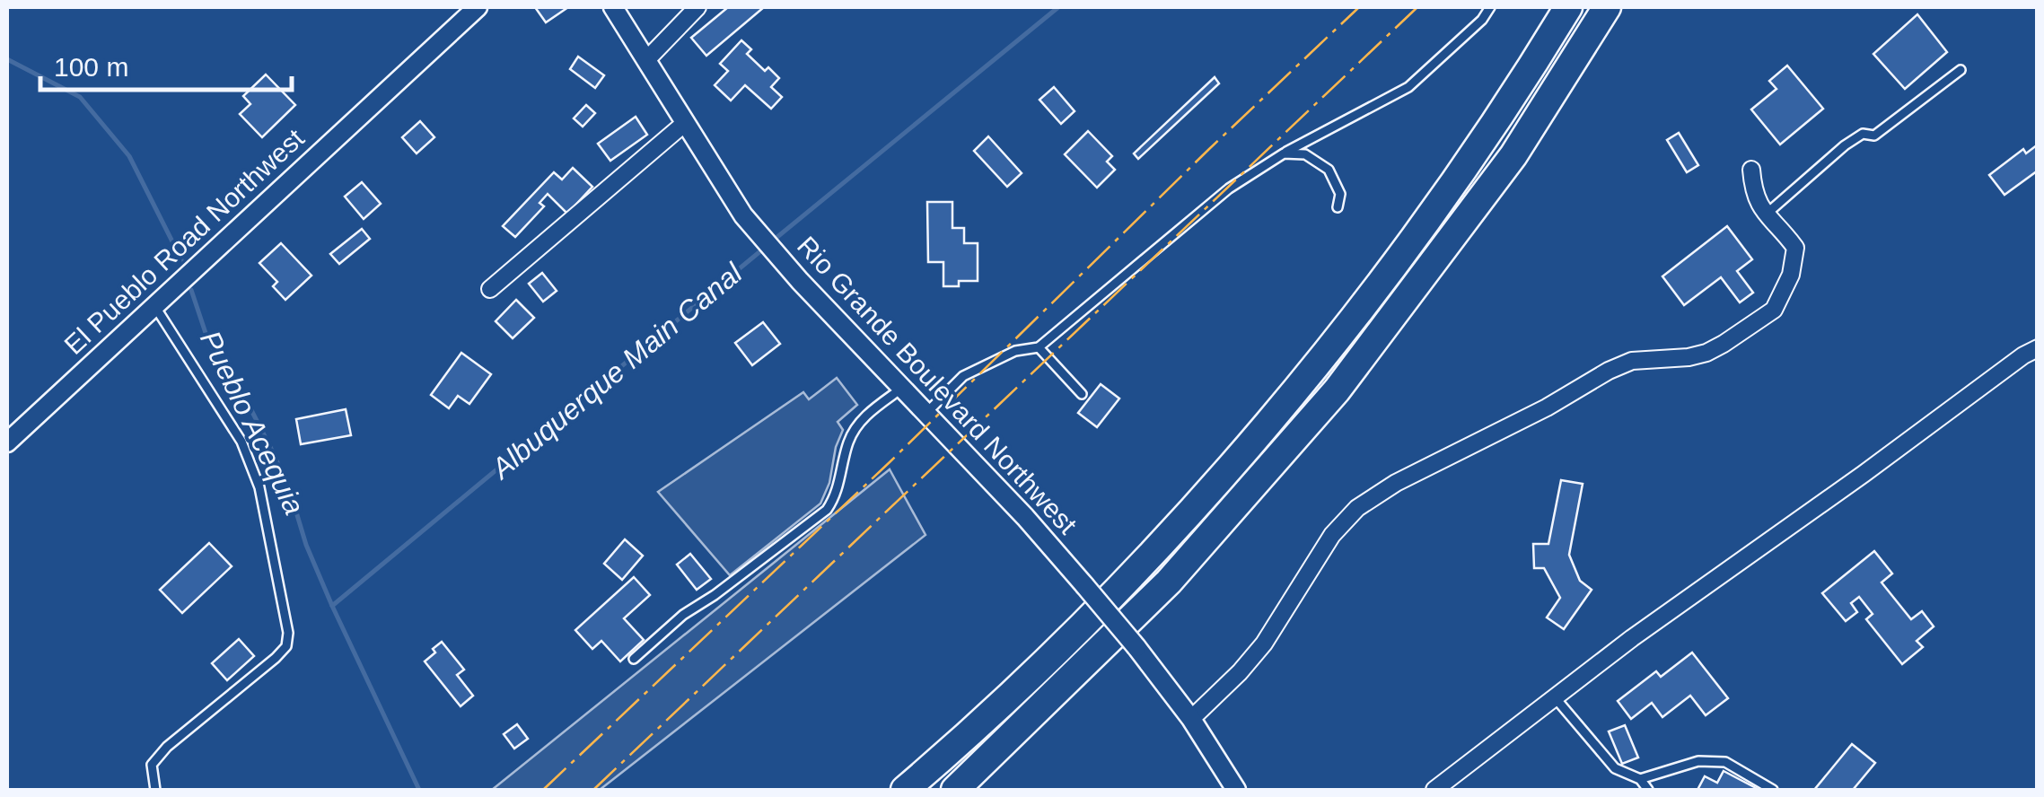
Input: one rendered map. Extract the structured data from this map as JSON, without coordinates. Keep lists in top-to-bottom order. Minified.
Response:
{"streets":{"street":["El Pueblo Road Northwest","Rio Grande Boulevard Northwest"]},"water":["Albuquerque Main Canal","Pueblo Acequia"],"scale_bar":"100 m"}
